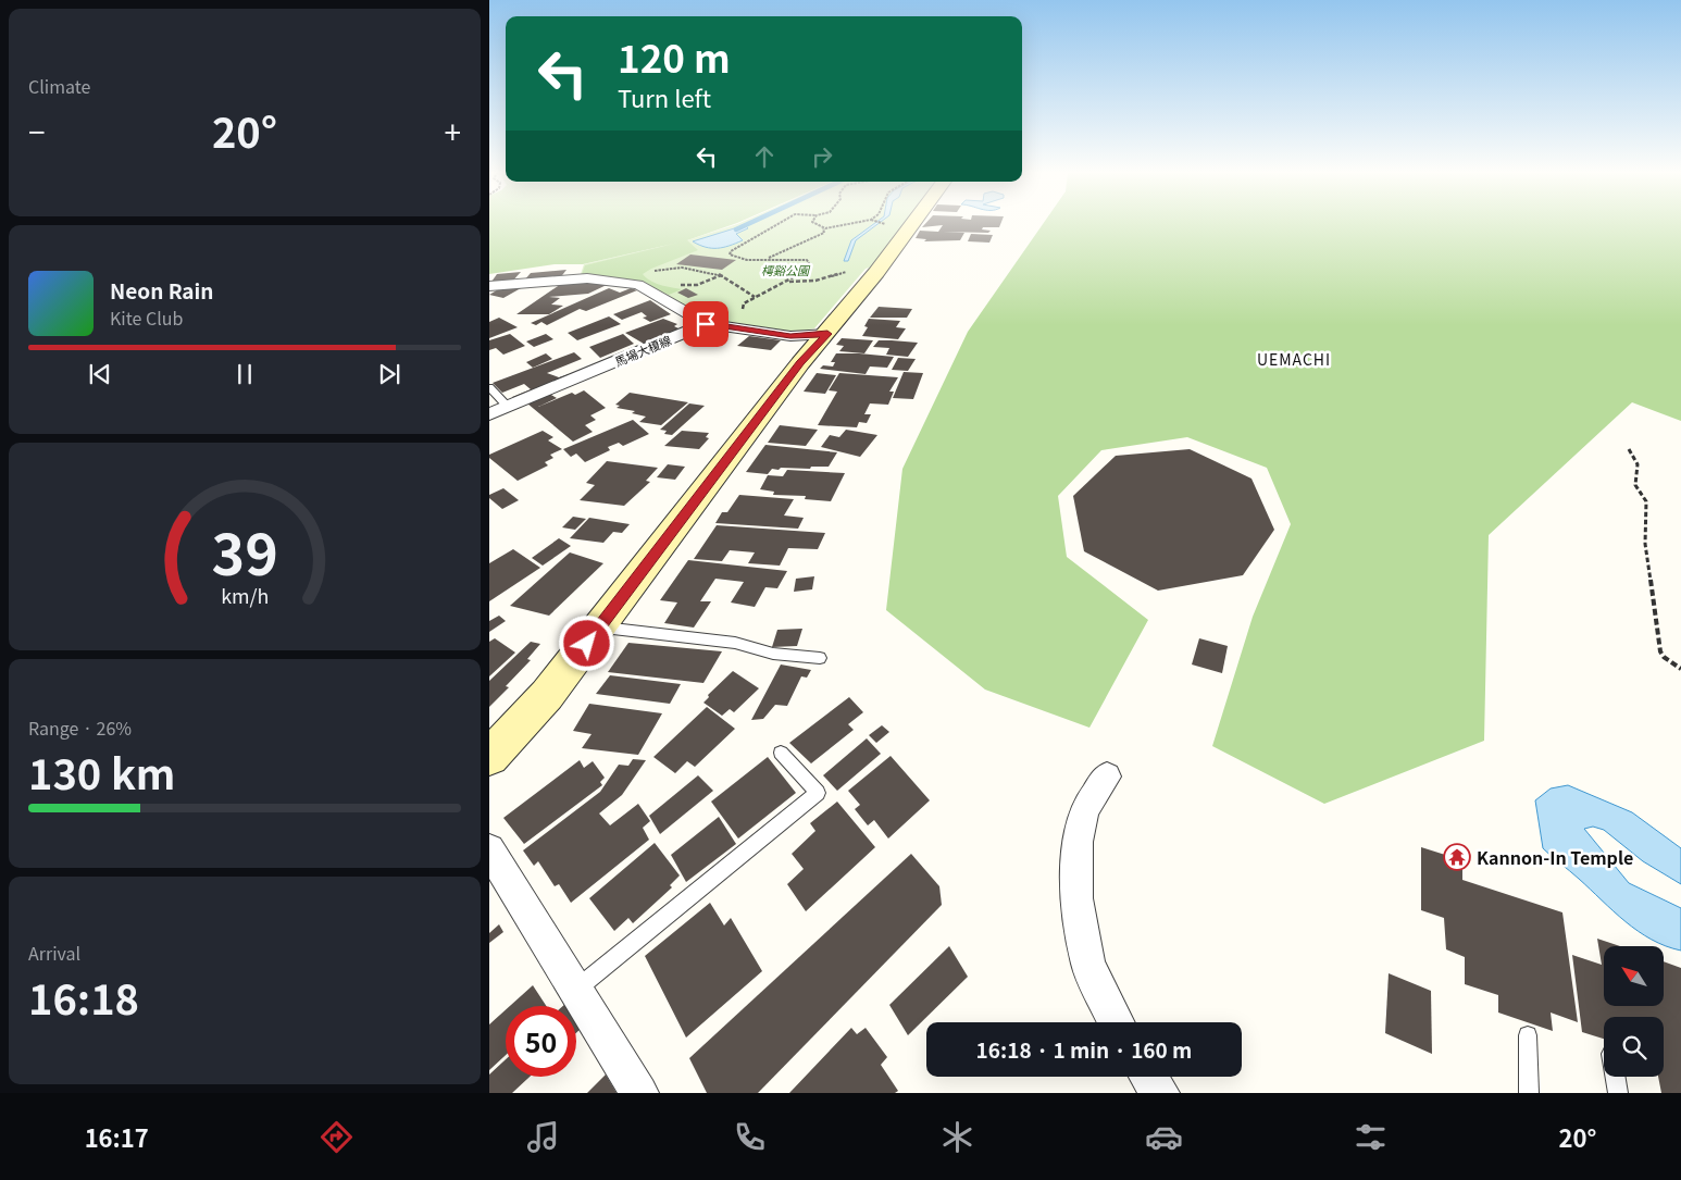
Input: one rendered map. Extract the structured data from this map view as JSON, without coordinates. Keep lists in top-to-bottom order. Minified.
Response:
{"streets":{"street":["馬場大榎線"]},"districts":["UEMACHI"],"parks":["樗谿公園"],"places":{"temple":["Kannon-In Temple"]},"north":"top left","page":{"tile":["Climate",["Range · 26%","130 km"],["Arrival","16:18"]],"turn":["120 m","Turn left"],"heat":["−","20°","+"],"song":["Neon Rain","Kite Club"],"limit":"50","trip":"16:18 · 1 min · 160 m","tabs":["16:17","20°"],"gauge":["39","km/h"]}}
